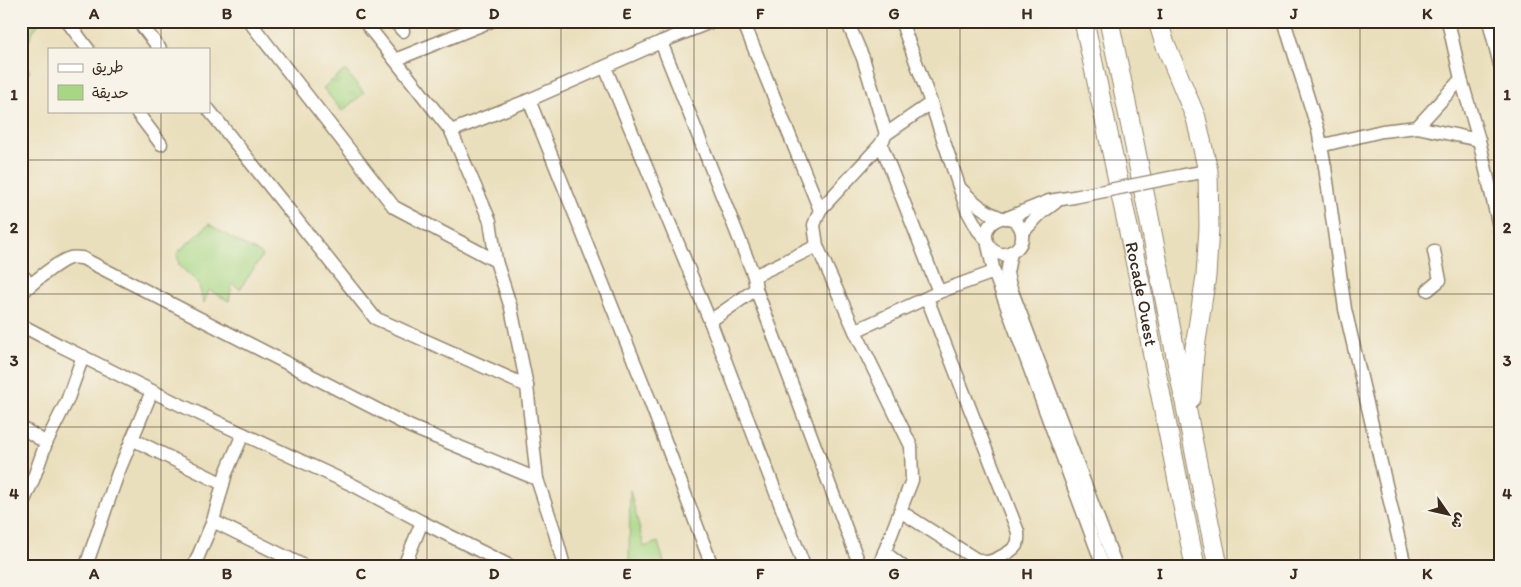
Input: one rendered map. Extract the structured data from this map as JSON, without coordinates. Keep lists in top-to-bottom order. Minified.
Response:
{"streets":{"highway":["Rocade Ouest"]},"legend":["طريق","حديقة"],"north":"bottom right","grid":{"columns":["A","B","C","D","E","F","G","H","I","J","K"],"rows":["1","2","3","4"]}}
